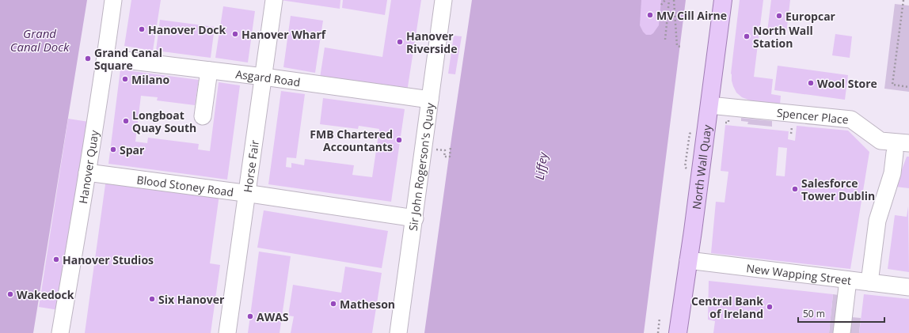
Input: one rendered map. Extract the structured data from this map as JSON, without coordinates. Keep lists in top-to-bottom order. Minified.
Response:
{"streets":{"main road":["North Wall Quay"],"street":["Asgard Road","Spencer Place","Hanover Quay","Horse Fair","Sir John Rogerson's Quay","Blood Stoney Road","New Wapping Street"]},"crossings":[["Asgard Road","Hanover Quay"],["Asgard Road","Horse Fair"],["Asgard Road","Sir John Rogerson's Quay"],["Spencer Place","North Wall Quay"],["Hanover Quay","Blood Stoney Road"],["Horse Fair","Blood Stoney Road"],["Sir John Rogerson's Quay","Blood Stoney Road"],["North Wall Quay","New Wapping Street"]],"water":["Grand Canal Dock","Liffey"],"places":["MV Cill Airne","Europcar","Hanover Dock","Hanover Wharf","North Wall Station","Hanover Riverside","Grand Canal Square","Milano","Wool Store","Longboat Quay South","FMB Chartered Accountants","Spar","Salesforce Tower Dublin","Hanover Studios","Wakedock","Six Hanover","Matheson","Central Bank of Ireland","AWAS"],"scale_bar":"50 m"}
